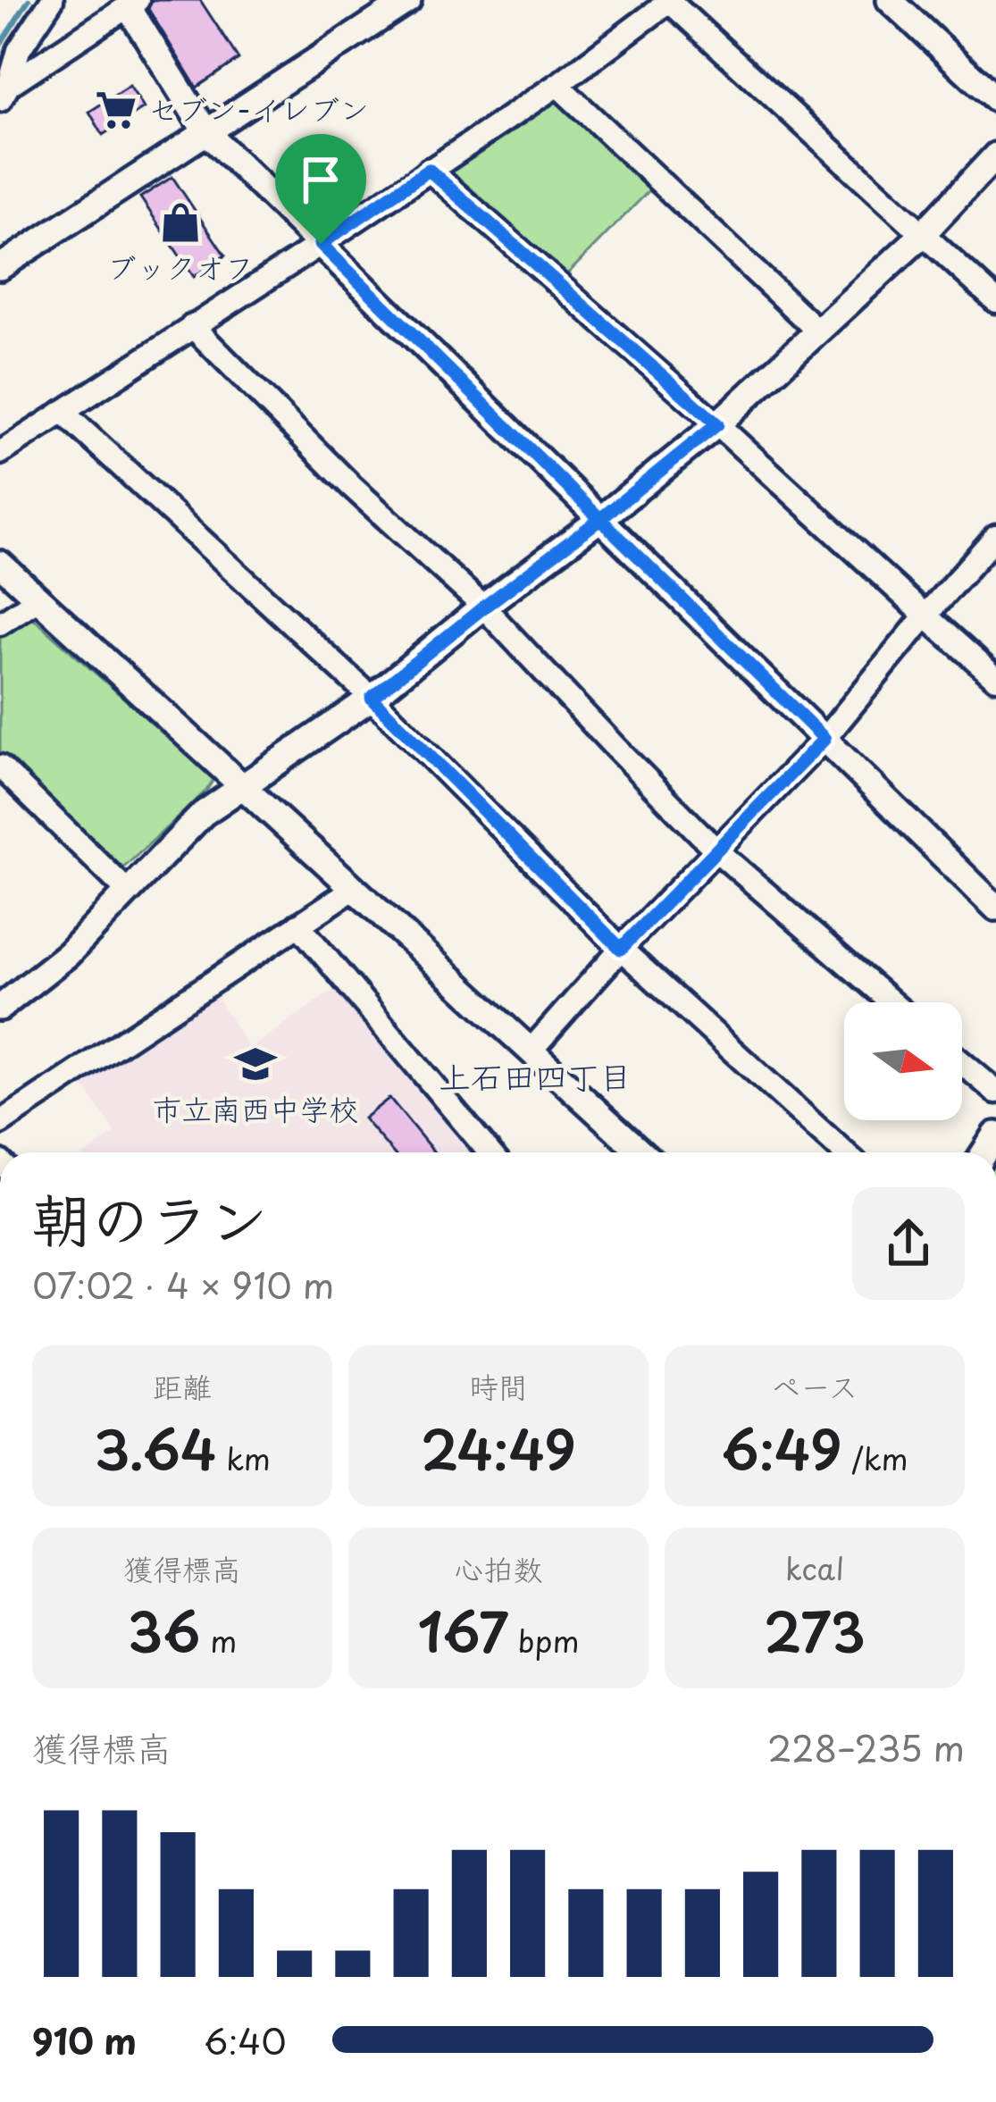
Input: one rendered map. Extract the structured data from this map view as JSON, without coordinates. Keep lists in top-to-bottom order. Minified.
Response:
{"districts":["上石田四丁目"],"places":{"supermarket":["セブン-イレブン"],"shop":["ブックオフ"],"school or university":["市立南西中学校"]},"north":"right","page":{"heading":["朝のラン","07:02 · 4 × 910 m"],"stats":[["距離","3.64 km"],["時間","24:49"],["ペース","6:49 /km"],["獲得標高","36 m"],["心拍数","167 bpm"],["kcal","273"]],"chart":["獲得標高","228–235 m"],"list":[{"name":"910 m","note":"6:40"}]}}
